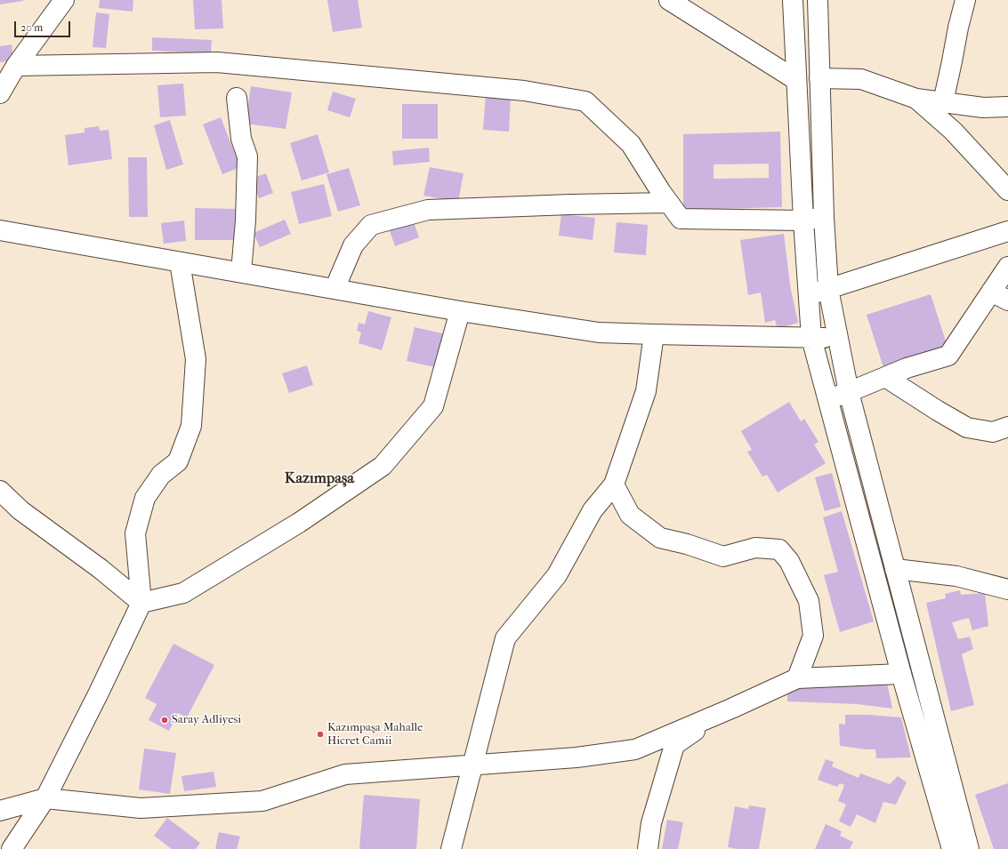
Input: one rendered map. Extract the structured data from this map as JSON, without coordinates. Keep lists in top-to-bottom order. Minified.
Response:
{"districts":["Kazımpaşa"],"places":["Saray Adliyesi","Kazımpaşa Mahalle Hicret Camii"],"scale_bar":"20 m"}
